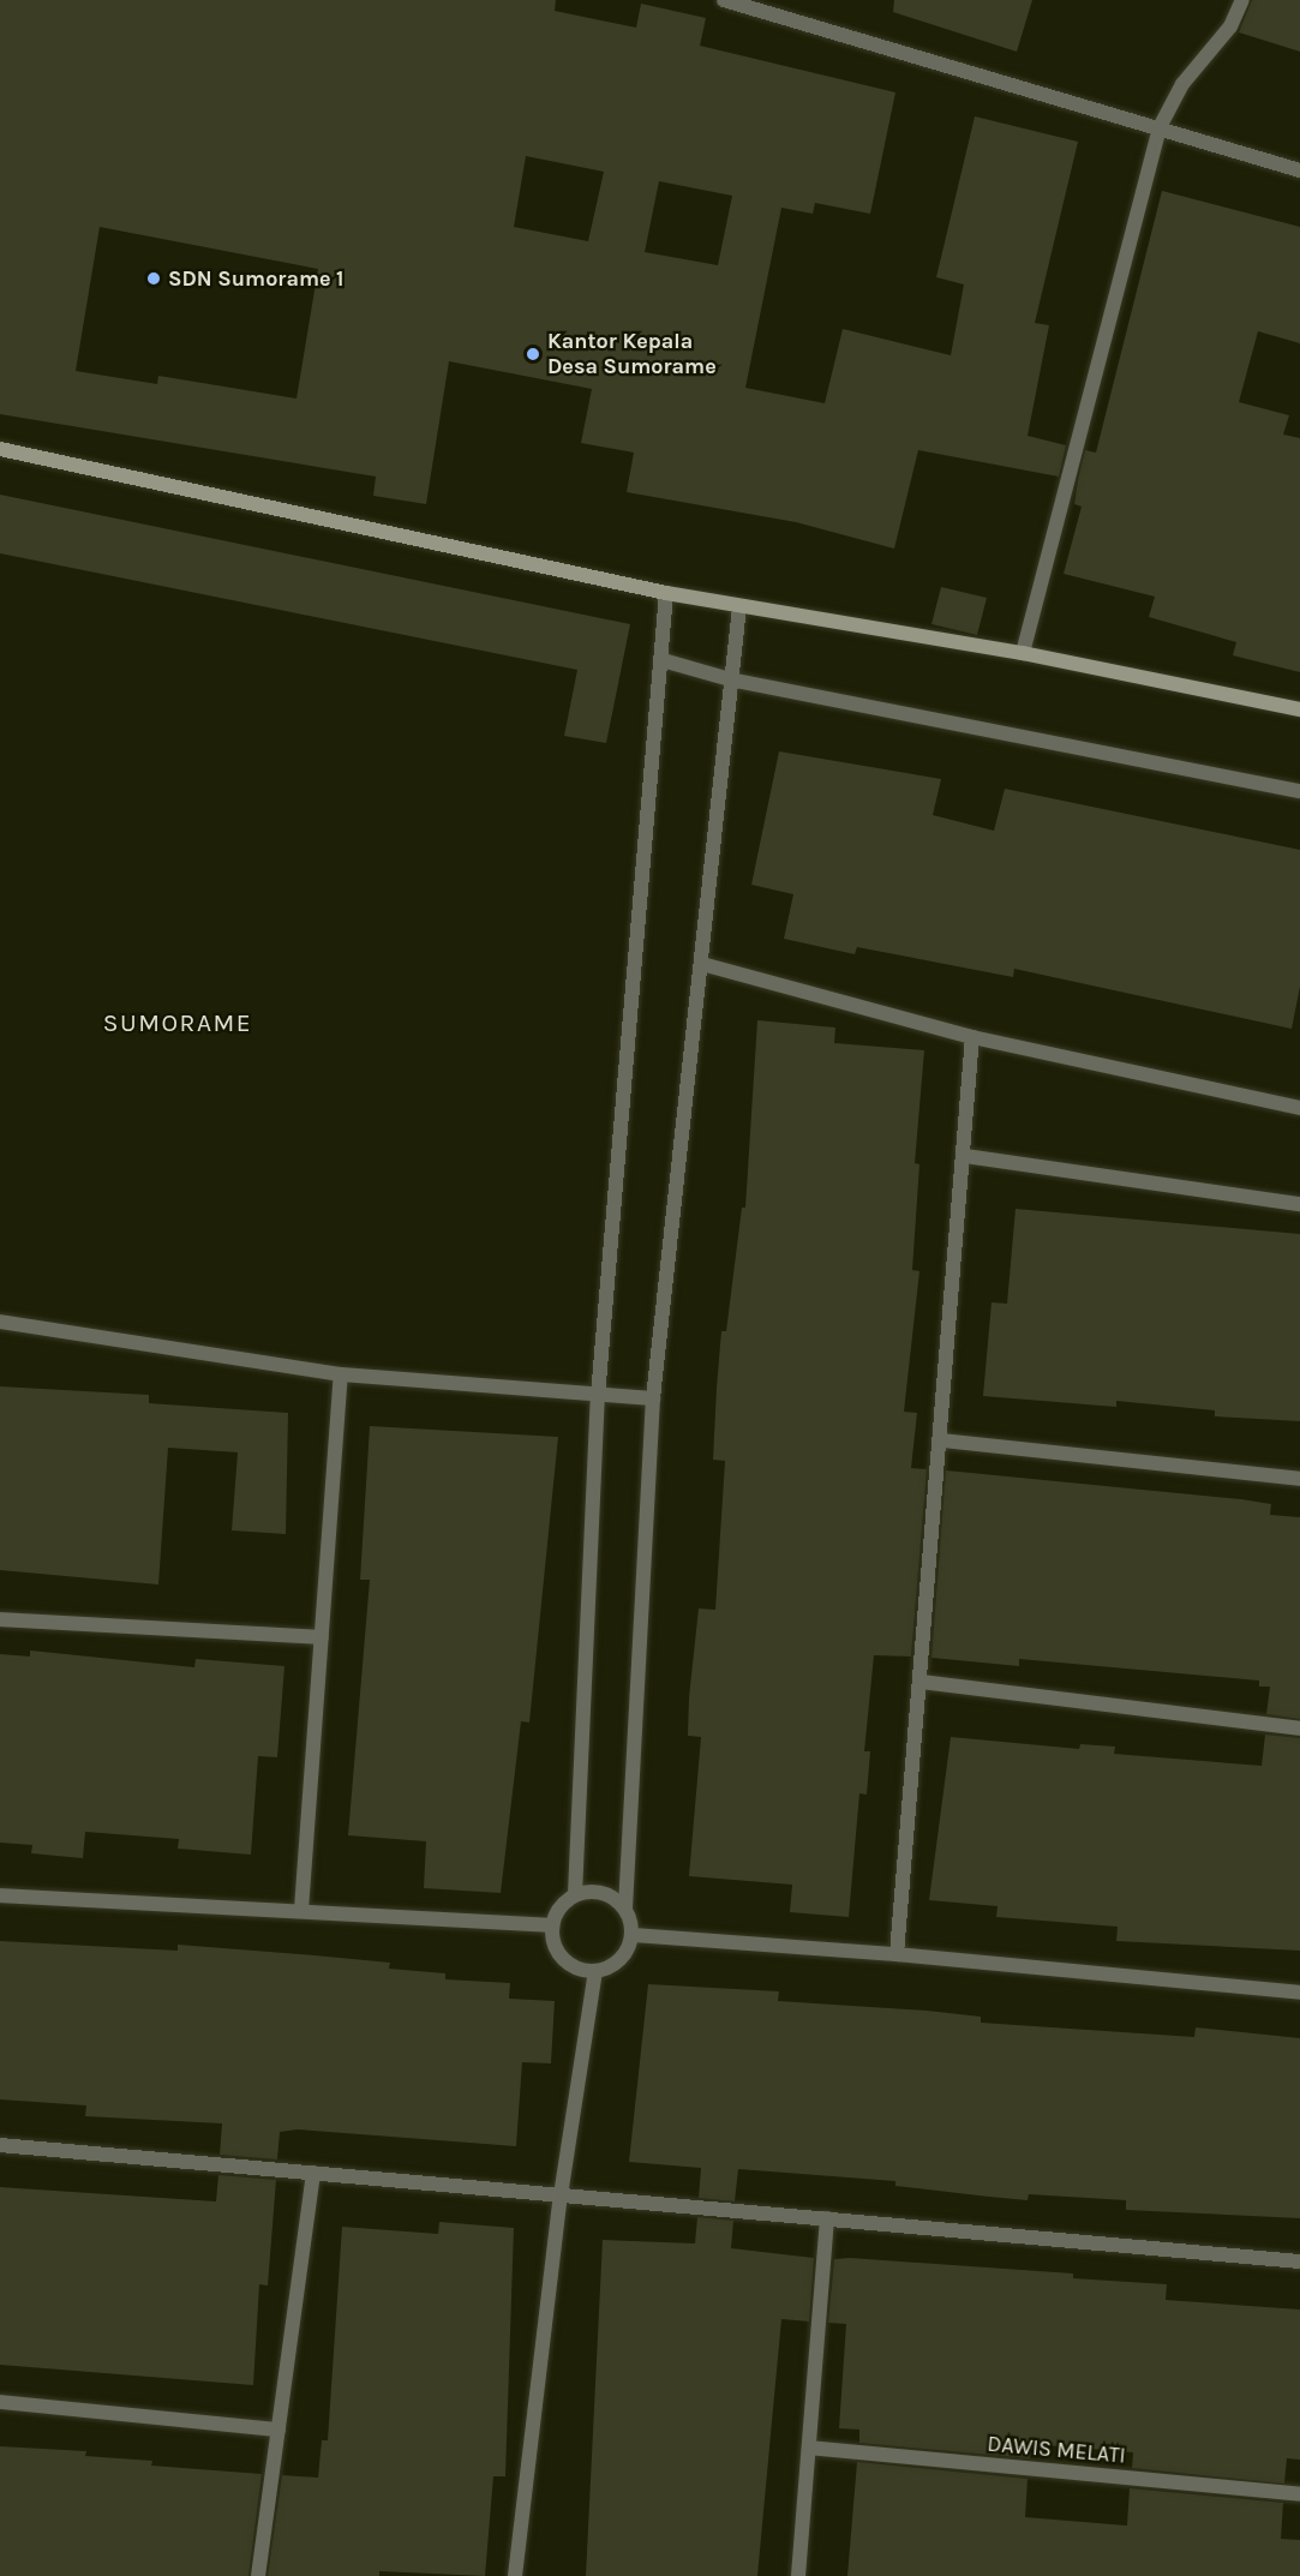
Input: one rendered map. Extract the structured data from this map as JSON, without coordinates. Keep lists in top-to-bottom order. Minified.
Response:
{"streets":{"street":["DAWIS MELATI"]},"districts":["SUMORAME"],"places":["SDN Sumorame 1","Kantor Kepala Desa Sumorame"]}
